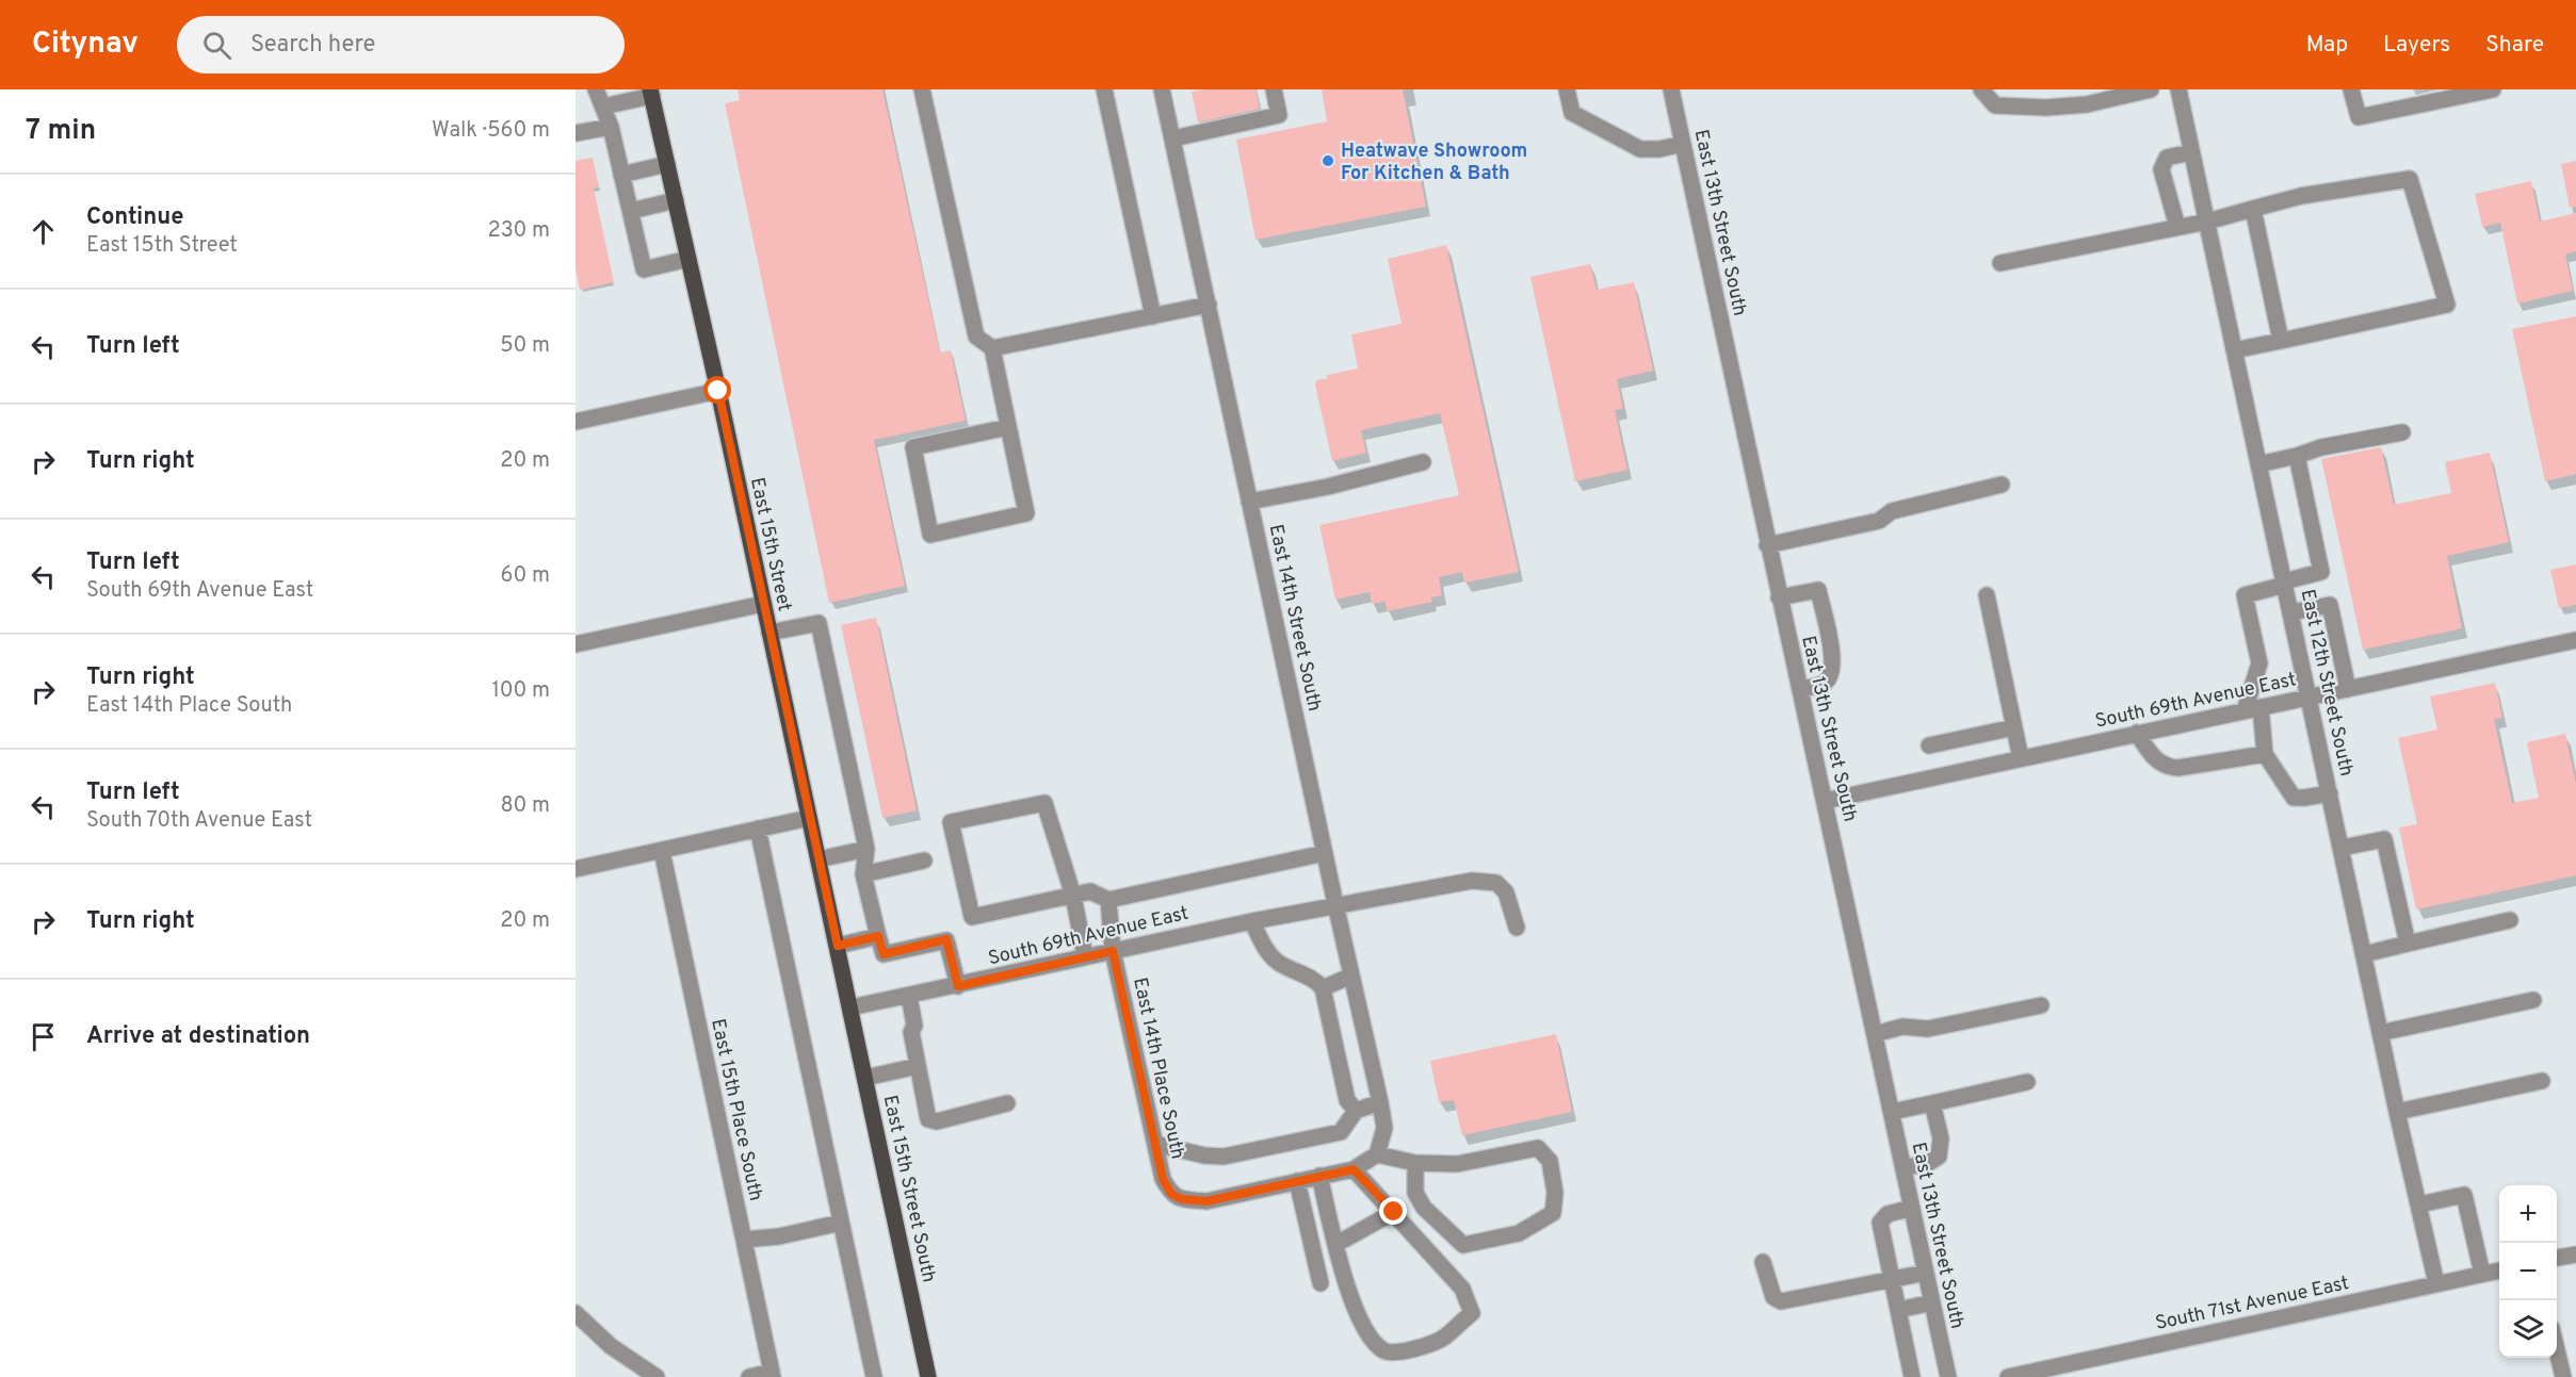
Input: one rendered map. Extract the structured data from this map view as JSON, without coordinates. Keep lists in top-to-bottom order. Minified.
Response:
{"streets":{"main road":["East 15th Street","East 15th Street South"],"street":["East 13th Street South","East 14th Street South","East 12th Street South","South 69th Avenue East","East 14th Place South","East 15th Place South","South 71st Avenue East"]},"crossings":[["East 13th Street South","South 69th Avenue East"],["East 15th Street","South 69th Avenue East"],["East 15th Street","East 15th Street South"],["East 14th Street South","South 69th Avenue East"],["East 12th Street South","South 69th Avenue East"],["East 12th Street South","South 71st Avenue East"],["South 69th Avenue East","East 14th Place South"],["South 69th Avenue East","East 15th Street South"]],"places":["Heatwave Showroom For Kitchen & Bath"],"page":{"header":"Citynav","search":"Search here","nav":["Map","Layers","Share"],"heading":["7 min","Walk · 560 m"],"list":[["Continue","East 15th Street","230 m"],["Turn left","50 m"],["Turn right","20 m"],["Turn left","South 69th Avenue East","60 m"],["Turn right","East 14th Place South","100 m"],["Turn left","South 70th Avenue East","80 m"],["Turn right","20 m"],"Arrive at destination"],"map_buttons":["+","−"]}}
